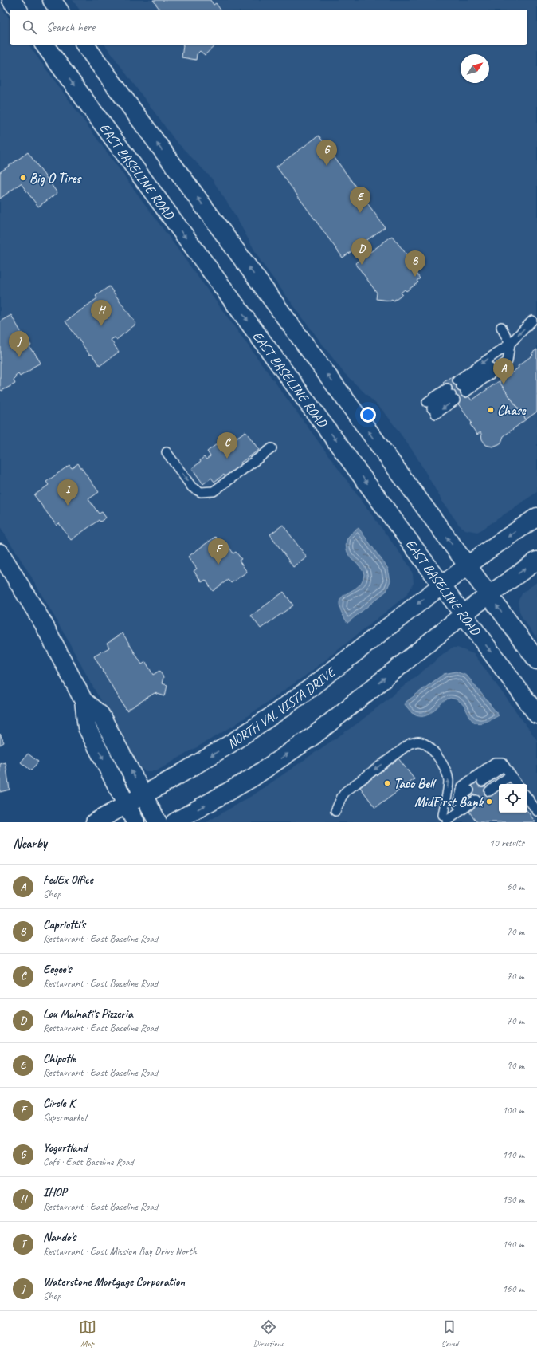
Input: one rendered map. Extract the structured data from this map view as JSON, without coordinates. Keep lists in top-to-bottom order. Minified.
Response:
{"streets":{"main road":["EAST BASELINE ROAD","NORTH VAL VISTA DRIVE"]},"crossings":[["EAST BASELINE ROAD","NORTH VAL VISTA DRIVE"]],"places":["Big O Tires","Chase","Taco Bell","MidFirst Bank"],"north":"top right","page":{"search":"Search here","pins":["G","E","D","B","H","J","A","C","I","F"],"heading":["Nearby","10 results"],"list":[{"mark":"A","name":"FedEx Office","note":"Shop","value":"60 m"},{"mark":"B","name":"Capriotti's","note":"Restaurant · East Baseline Road","value":"70 m"},{"mark":"C","name":"Eegee's","note":"Restaurant · East Baseline Road","value":"70 m"},{"mark":"D","name":"Lou Malnati's Pizzeria","note":"Restaurant · East Baseline Road","value":"70 m"},{"mark":"E","name":"Chipotle","note":"Restaurant · East Baseline Road","value":"90 m"},{"mark":"F","name":"Circle K","note":"Supermarket","value":"100 m"},{"mark":"G","name":"Yogurtland","note":"Café · East Baseline Road","value":"110 m"},{"mark":"H","name":"IHOP","note":"Restaurant · East Baseline Road","value":"130 m"},{"mark":"I","name":"Nando's","note":"Restaurant · East Mission Bay Drive North","value":"140 m"},{"mark":"J","name":"Waterstone Mortgage Corporation","note":"Shop","value":"160 m"}],"nav":["Map","Directions","Saved"]}}
